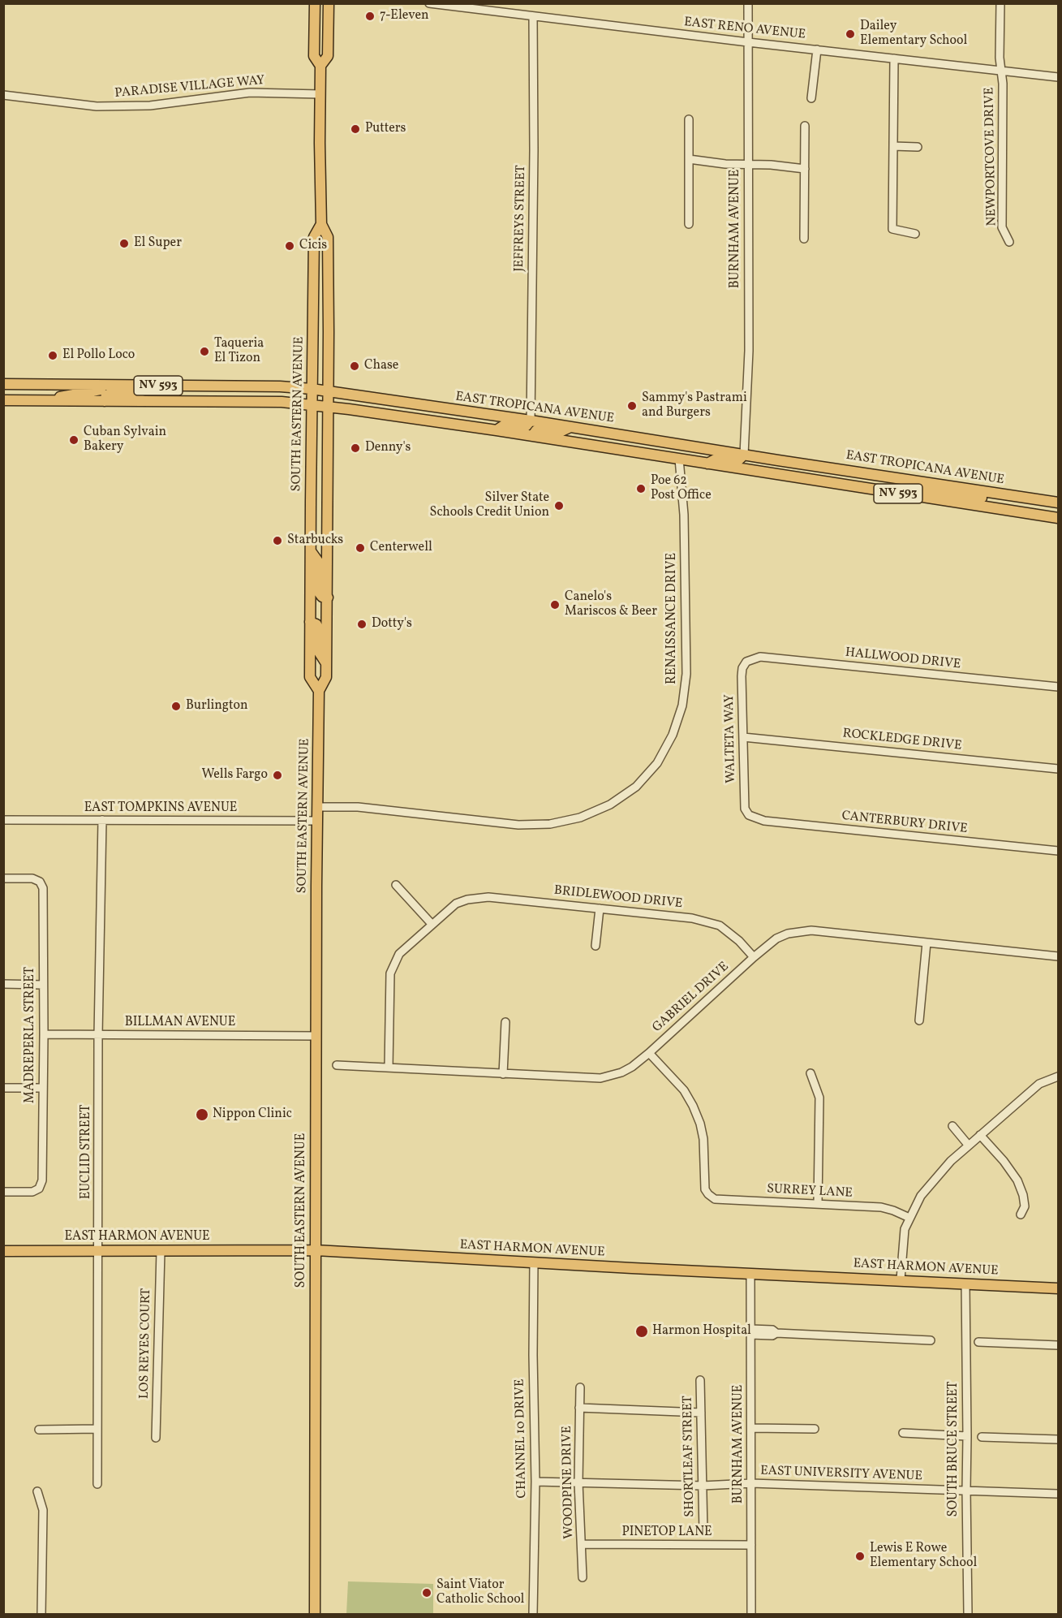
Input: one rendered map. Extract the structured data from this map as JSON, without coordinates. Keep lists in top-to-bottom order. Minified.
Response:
{"streets":{"main road":["NV 593","EAST TROPICANA AVENUE","SOUTH EASTERN AVENUE","EAST HARMON AVENUE"],"street":["EAST RENO AVENUE","PARADISE VILLAGE WAY","NEWPORTCOVE DRIVE","JEFFREYS STREET","BURNHAM AVENUE","RENAISSANCE DRIVE","HALLWOOD DRIVE","WALTETA WAY","ROCKLEDGE DRIVE","EAST TOMPKINS AVENUE","CANTERBURY DRIVE","BRIDLEWOOD DRIVE","GABRIEL DRIVE","BILLMAN AVENUE","MADREPERLA STREET","EUCLID STREET","SURREY LANE","LOS REYES COURT","CHANNEL 10 DRIVE","SOUTH BRUCE STREET","SHORTLEAF STREET","EAST UNIVERSITY AVENUE","WOODPINE DRIVE","PINETOP LANE"]},"crossings":[["EAST RENO AVENUE","NEWPORTCOVE DRIVE"],["EAST RENO AVENUE","JEFFREYS STREET"],["EAST RENO AVENUE","BURNHAM AVENUE"],["PARADISE VILLAGE WAY","SOUTH EASTERN AVENUE"],["JEFFREYS STREET","EAST TROPICANA AVENUE"],["BURNHAM AVENUE","EAST TROPICANA AVENUE"],["BURNHAM AVENUE","EAST HARMON AVENUE"],["BURNHAM AVENUE","EAST UNIVERSITY AVENUE"],["BURNHAM AVENUE","PINETOP LANE"],["EAST TROPICANA AVENUE","SOUTH EASTERN AVENUE"],["EAST TROPICANA AVENUE","RENAISSANCE DRIVE"],["SOUTH EASTERN AVENUE","RENAISSANCE DRIVE"],["SOUTH EASTERN AVENUE","EAST TOMPKINS AVENUE"],["SOUTH EASTERN AVENUE","BILLMAN AVENUE"],["SOUTH EASTERN AVENUE","EAST HARMON AVENUE"],["HALLWOOD DRIVE","WALTETA WAY"],["WALTETA WAY","ROCKLEDGE DRIVE"],["WALTETA WAY","CANTERBURY DRIVE"],["EAST TOMPKINS AVENUE","EUCLID STREET"],["BRIDLEWOOD DRIVE","GABRIEL DRIVE"],["GABRIEL DRIVE","SURREY LANE"],["BILLMAN AVENUE","MADREPERLA STREET"],["BILLMAN AVENUE","EUCLID STREET"],["EUCLID STREET","EAST HARMON AVENUE"],["EAST HARMON AVENUE","LOS REYES COURT"],["EAST HARMON AVENUE","CHANNEL 10 DRIVE"],["EAST HARMON AVENUE","SOUTH BRUCE STREET"],["CHANNEL 10 DRIVE","EAST UNIVERSITY AVENUE"],["SOUTH BRUCE STREET","EAST UNIVERSITY AVENUE"],["SHORTLEAF STREET","EAST UNIVERSITY AVENUE"],["EAST UNIVERSITY AVENUE","WOODPINE DRIVE"],["WOODPINE DRIVE","PINETOP LANE"]],"places":["7-Eleven","Dailey Elementary School","Putters","El Super","Cicis","Taqueria El Tizon","El Pollo Loco","Chase","Sammy's Pastrami and Burgers","Cuban Sylvain Bakery","Denny's","Poe 62 Post Office","Silver State Schools Credit Union","Starbucks","Centerwell","Canelo's Mariscos & Beer","Dotty's","Burlington","Wells Fargo","Nippon Clinic","Harmon Hospital","Lewis E Rowe Elementary School","Saint Viator Catholic School"]}
